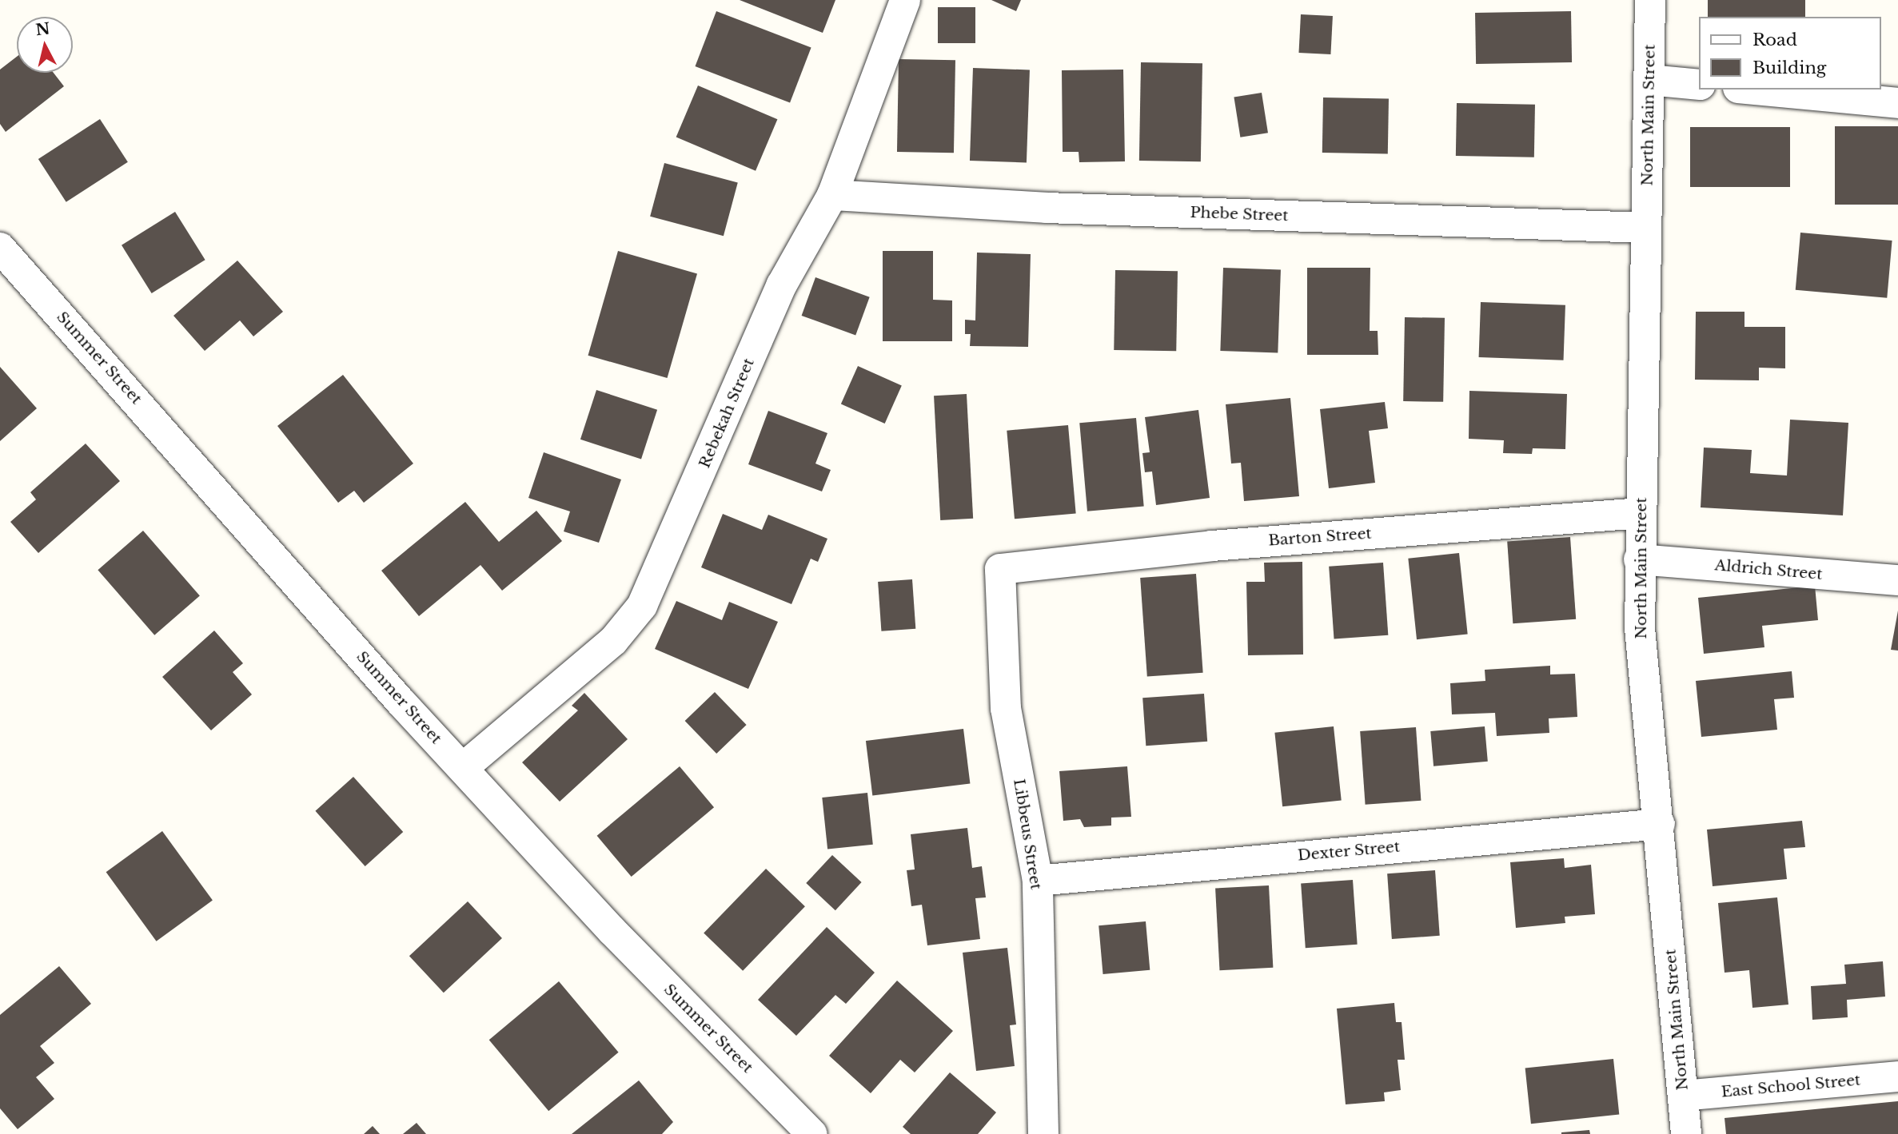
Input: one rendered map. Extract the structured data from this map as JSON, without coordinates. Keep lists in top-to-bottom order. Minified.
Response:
{"streets":{"street":["North Main Street","Phebe Street","Summer Street","Rebekah Street","Barton Street","Aldrich Street","Libbeus Street","Dexter Street","East School Street"]},"crossings":[["North Main Street","Phebe Street"],["North Main Street","Barton Street"],["North Main Street","Aldrich Street"],["North Main Street","Dexter Street"],["North Main Street","East School Street"],["Phebe Street","Rebekah Street"],["Summer Street","Rebekah Street"],["Barton Street","Libbeus Street"],["Libbeus Street","Dexter Street"]],"legend":["Road","Building"],"north":"top"}
